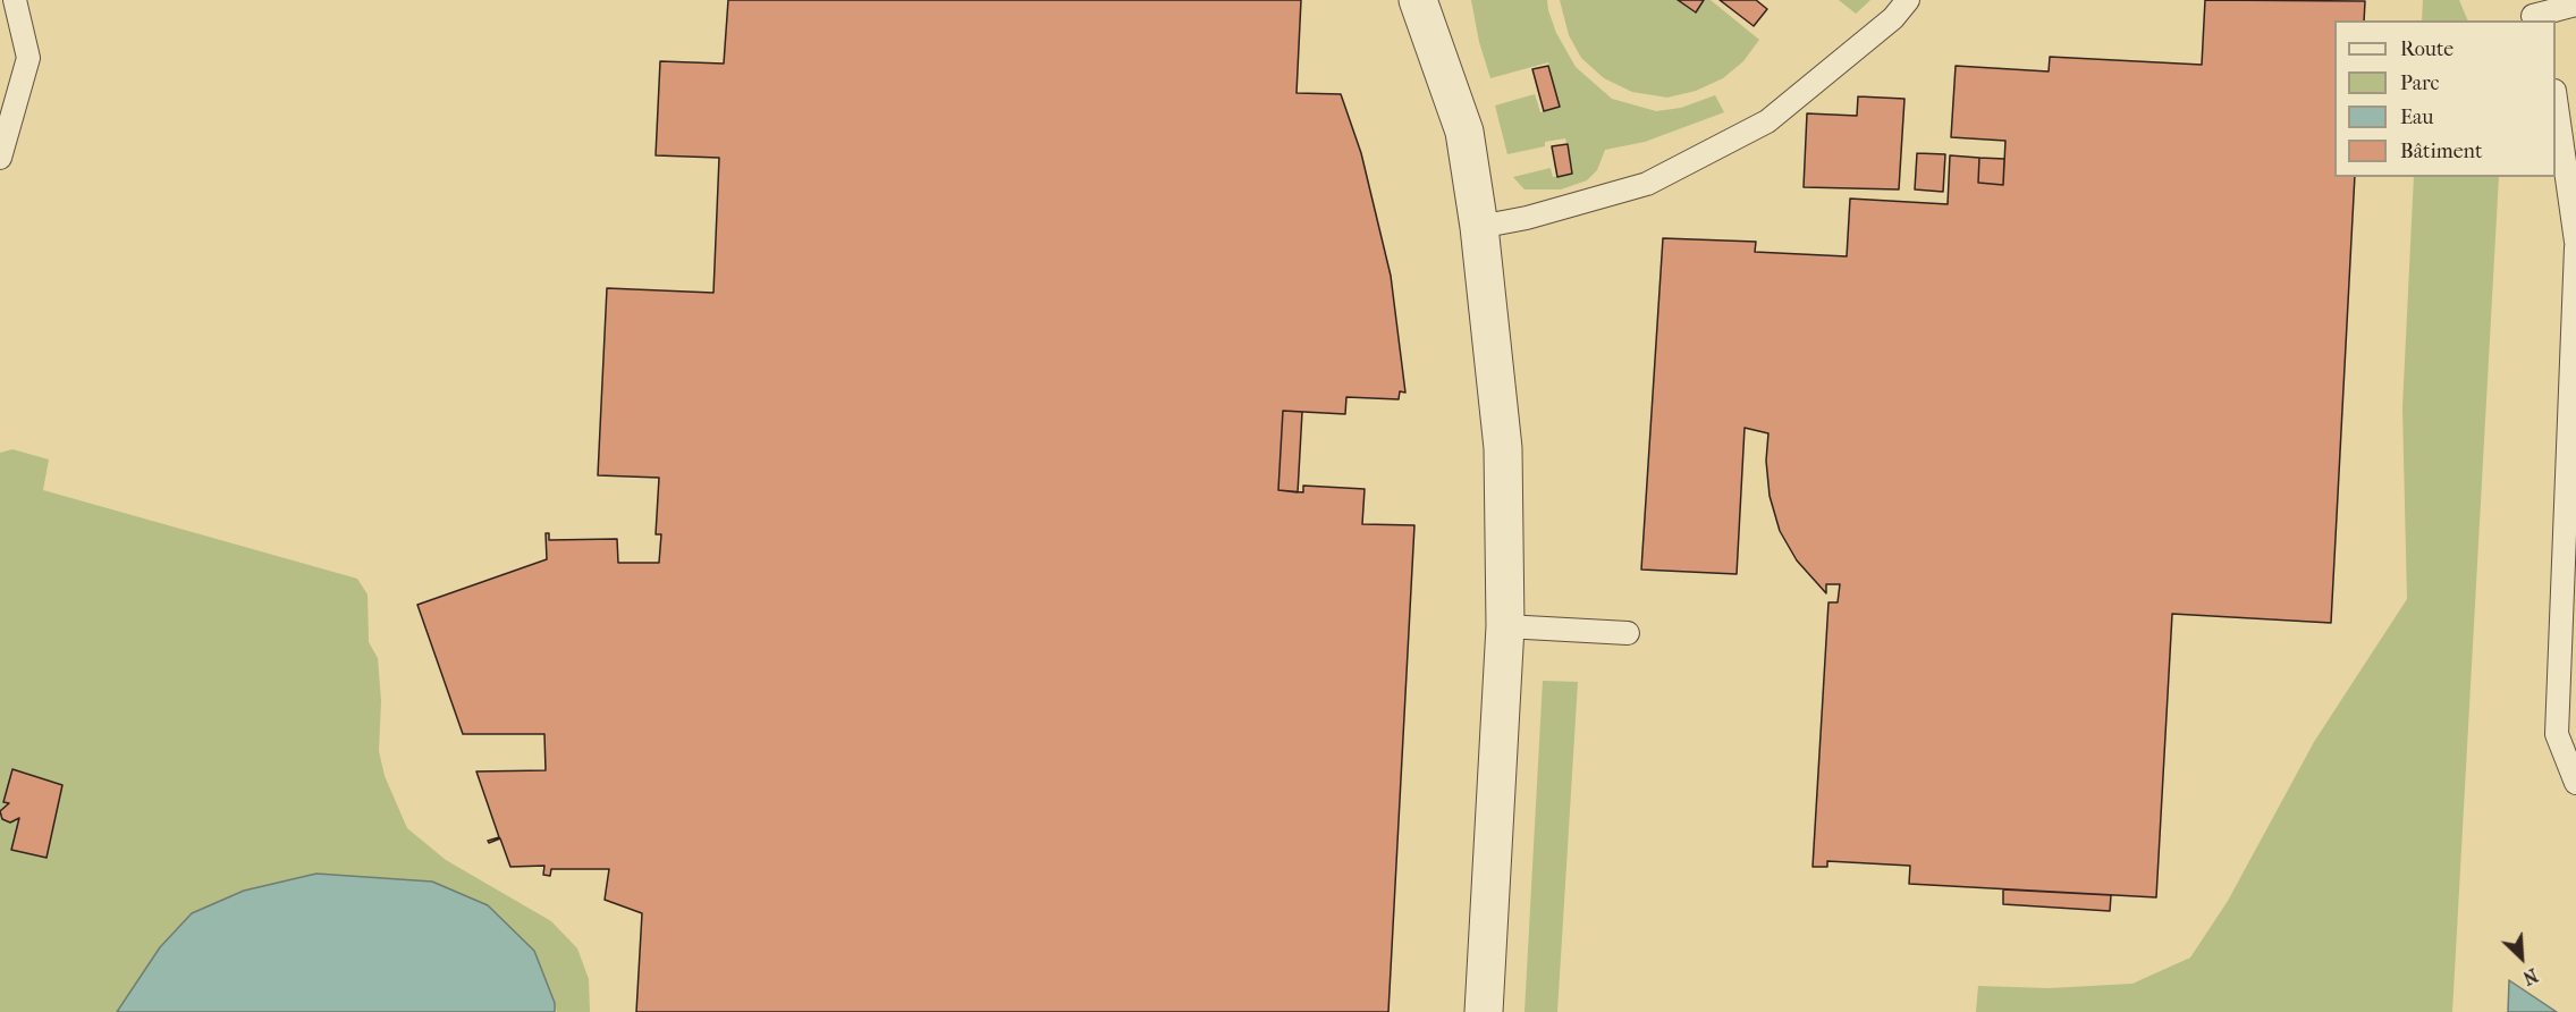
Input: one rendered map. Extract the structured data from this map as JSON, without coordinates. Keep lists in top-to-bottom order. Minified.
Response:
{"legend":["Route","Parc","Eau","Bâtiment"],"north":"bottom right"}
